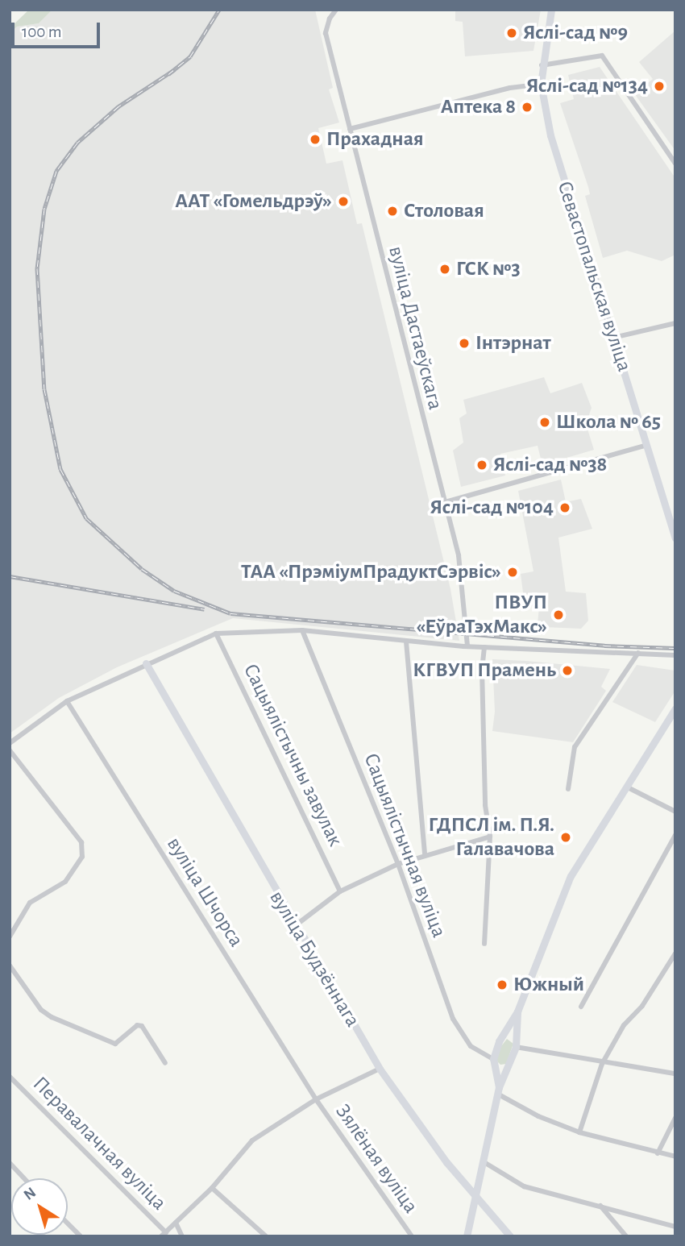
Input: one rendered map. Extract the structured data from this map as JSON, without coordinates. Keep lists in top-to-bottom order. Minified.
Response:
{"streets":{"street":["Севастопальская вуліца","вуліца Дастаеўскага","Сацыялістычны завулак","Сацыялістычная вуліца","вуліца Шчорса","вуліца Будзённага","Перавалачная вуліца","Зялёная вуліца"]},"crossings":[["вуліца Шчорса","Зялёная вуліца"]],"places":["Яслі-сад №9","Яслі-сад №134","Аптека 8","Прахадная","ААТ «Гомельдрэў»","Столовая","ГСК №3","Інтэрнат","Школа № 65","Яслі-сад №38","Яслі-сад №104","ТАА «ПрэміумПрадуктСэрвіс»","ПВУП «ЕўраТэхМакс»","КГВУП Прамень","ГДПСЛ ім. П.Я. Галавачова","Южный"],"scale_bar":"100 m","north":"top left"}
